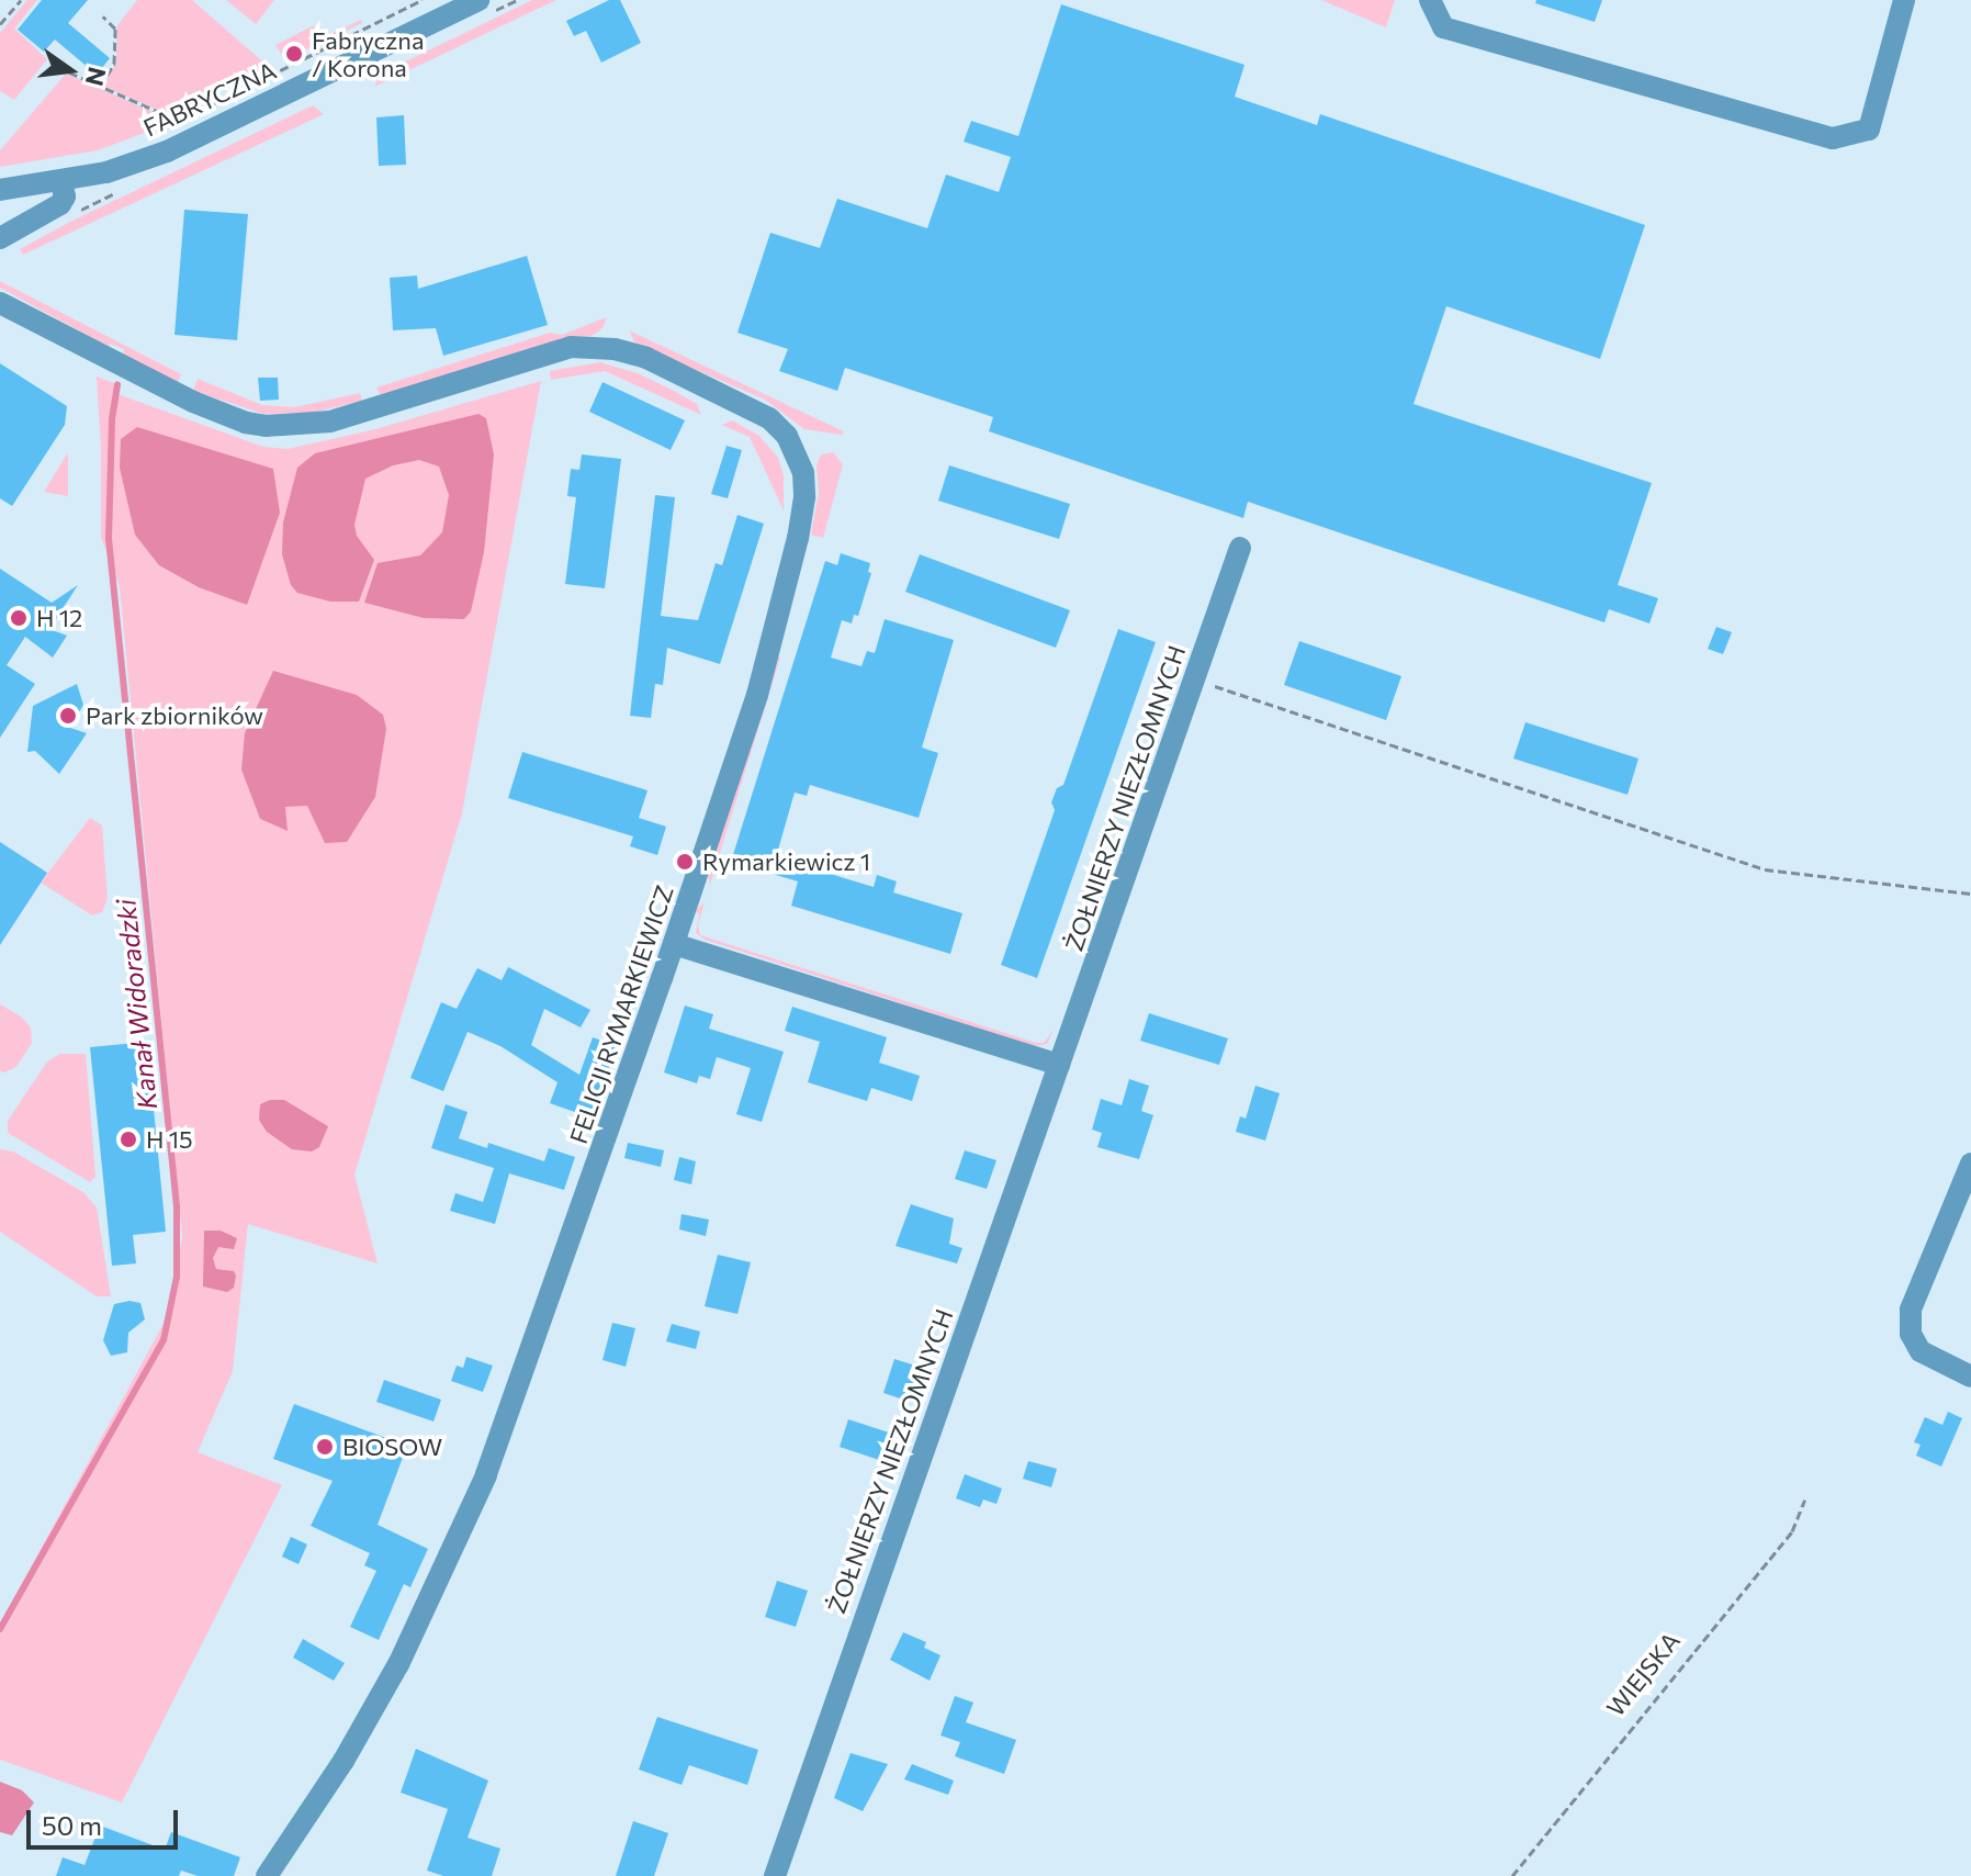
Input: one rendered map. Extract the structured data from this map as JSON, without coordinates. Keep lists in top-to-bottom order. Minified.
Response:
{"streets":{"street":["FABRYCZNA","ŻOŁNIERZY NIEZŁOMNYCH","FELICJI RYMARKIEWICZ"],"path":["WIEJSKA"]},"water":["Kanał Widoradzki"],"places":["Fabryczna / Korona","H 12","Park zbiorników","Rymarkiewicz 1","H 15","BIOSOW"],"scale_bar":"50 m","north":"right"}
